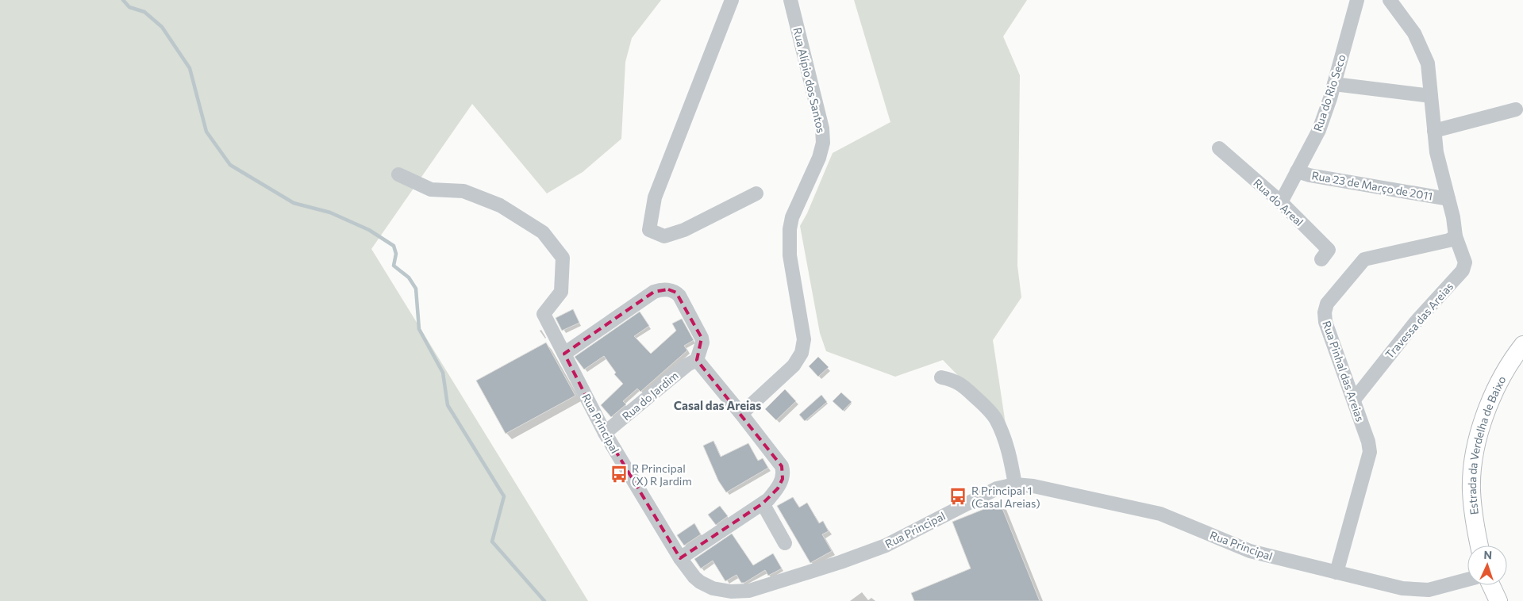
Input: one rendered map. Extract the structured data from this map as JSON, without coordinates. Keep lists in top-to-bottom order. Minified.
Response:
{"streets":{"main road":["Estrada da Verdelha de Baixo"],"street":["Rua Alípio dos Santos","Rua do Rio Seco","Rua 23 de Março de 2011","Rua do Areal","Travessa das Areias","Rua Pinhal das Areias","Rua do Jardim","Rua Principal"]},"crossings":[["Rua do Rio Seco","Rua 23 de Março de 2011"],["Rua do Rio Seco","Rua do Areal"],["Travessa das Areias","Rua Pinhal das Areias"],["Rua Pinhal das Areias","Rua Principal"],["Rua do Jardim","Rua Principal"]],"districts":["Casal das Areias"],"places":{"bus stop":["R Principal (X) R Jardim","R Principal 1 (Casal Areias)"]},"north":"top"}
